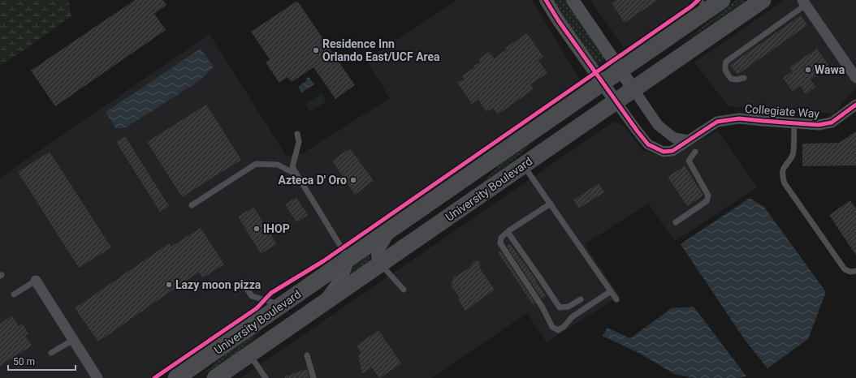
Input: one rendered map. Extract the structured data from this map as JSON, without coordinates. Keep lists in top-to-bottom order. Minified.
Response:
{"streets":{"main road":["University Boulevard"],"street":["Collegiate Way"]},"crossings":[["Collegiate Way","University Boulevard"]],"places":["Residence Inn Orlando East/UCF Area","Wawa","Azteca D' Oro","IHOP","Lazy moon pizza"],"scale_bar":"50 m"}
